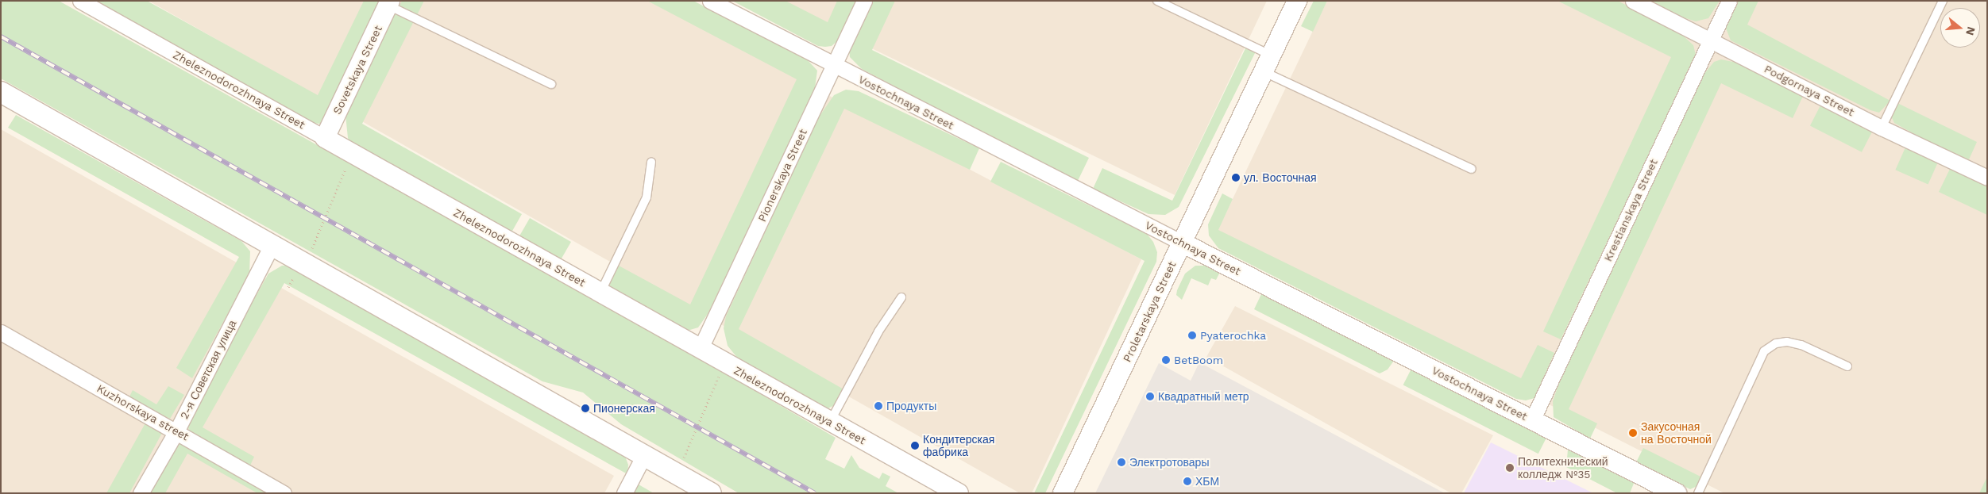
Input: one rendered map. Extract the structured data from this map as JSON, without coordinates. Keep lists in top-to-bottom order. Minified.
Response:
{"streets":{"street":["Sovetskaya Street","Zheleznodorozhnaya Street","Podgornaya Street","Vostochnaya Street","Pionerskaya Street","Krestianskaya Street","Proletarskaya Street","2-я Советская улица","Kuzhorskaya street"]},"crossings":[["Sovetskaya Street","Zheleznodorozhnaya Street"],["Zheleznodorozhnaya Street","Pionerskaya Street"],["Podgornaya Street","Krestianskaya Street"],["Vostochnaya Street","Pionerskaya Street"],["Vostochnaya Street","Krestianskaya Street"],["Vostochnaya Street","Proletarskaya Street"],["2-я Советская улица","Kuzhorskaya street"]],"places":["ул. Восточная","Pyaterochka","BetBoom","Квадратный метр","Продукты","Пионерская","Закусочная на Восточной","Кондитерская фабрика","Электротовары","Политехнический колледж №35","ХБМ"],"north":"right"}
